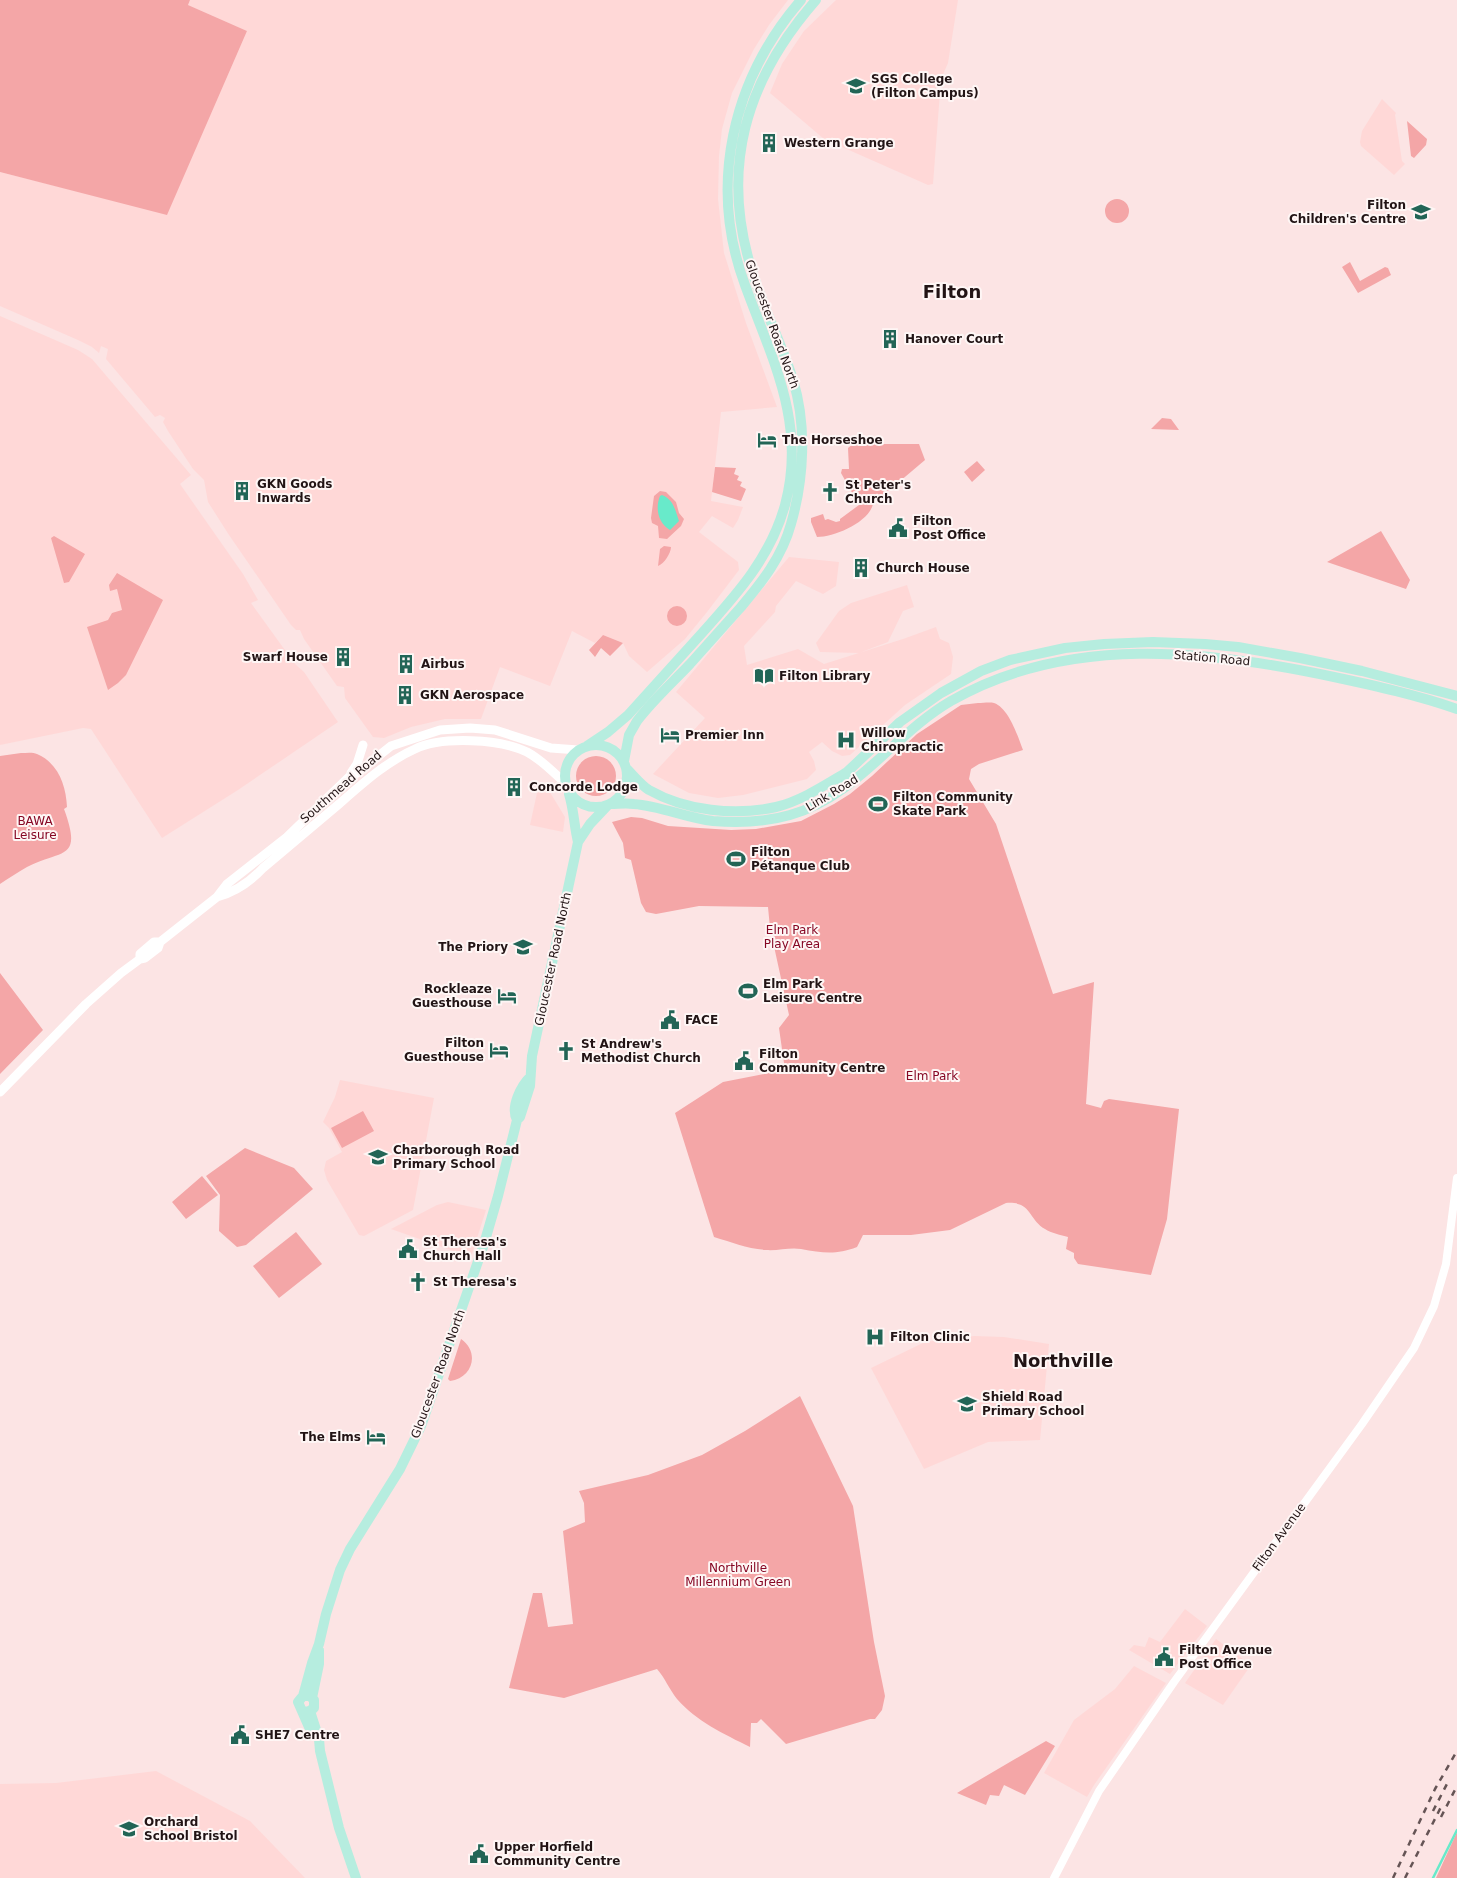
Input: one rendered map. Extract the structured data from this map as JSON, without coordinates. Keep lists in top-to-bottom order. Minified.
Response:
{"streets":{"main road":["Gloucester Road North","Station Road","Southmead Road","Link Road"],"street":["Filton Avenue"]},"crossings":[["Gloucester Road North","Southmead Road"],["Gloucester Road North","Link Road"],["Station Road","Link Road"],["Southmead Road","Link Road"]],"districts":["Filton","Northville"],"parks":["BAWA Leisure","Elm Park Play Area","Elm Park","Northville Millennium Green"],"places":{"school or university":["SGS College (Filton Campus)","Filton Children's Centre","The Priory","Charborough Road Primary School","Shield Road Primary School","Orchard School Bristol"],"building":["Western Grange","Hanover Court","GKN Goods Inwards","Church House","Swarf House","Airbus","GKN Aerospace","Concorde Lodge"],"hotel":["The Horseshoe","Premier Inn","Rockleaze Guesthouse","Filton Guesthouse","The Elms"],"church":["St Peter's Church","St Andrew's Methodist Church","St Theresa's"],"public building":["Filton Post Office","FACE","Filton Community Centre","St Theresa's Church Hall","Filton Avenue Post Office","SHE7 Centre","Upper Horfield Community Centre"],"library":["Filton Library"],"hospital":["Willow Chiropractic","Filton Clinic"],"sports":["Filton Community Skate Park","Filton Pétanque Club","Elm Park Leisure Centre"]}}
